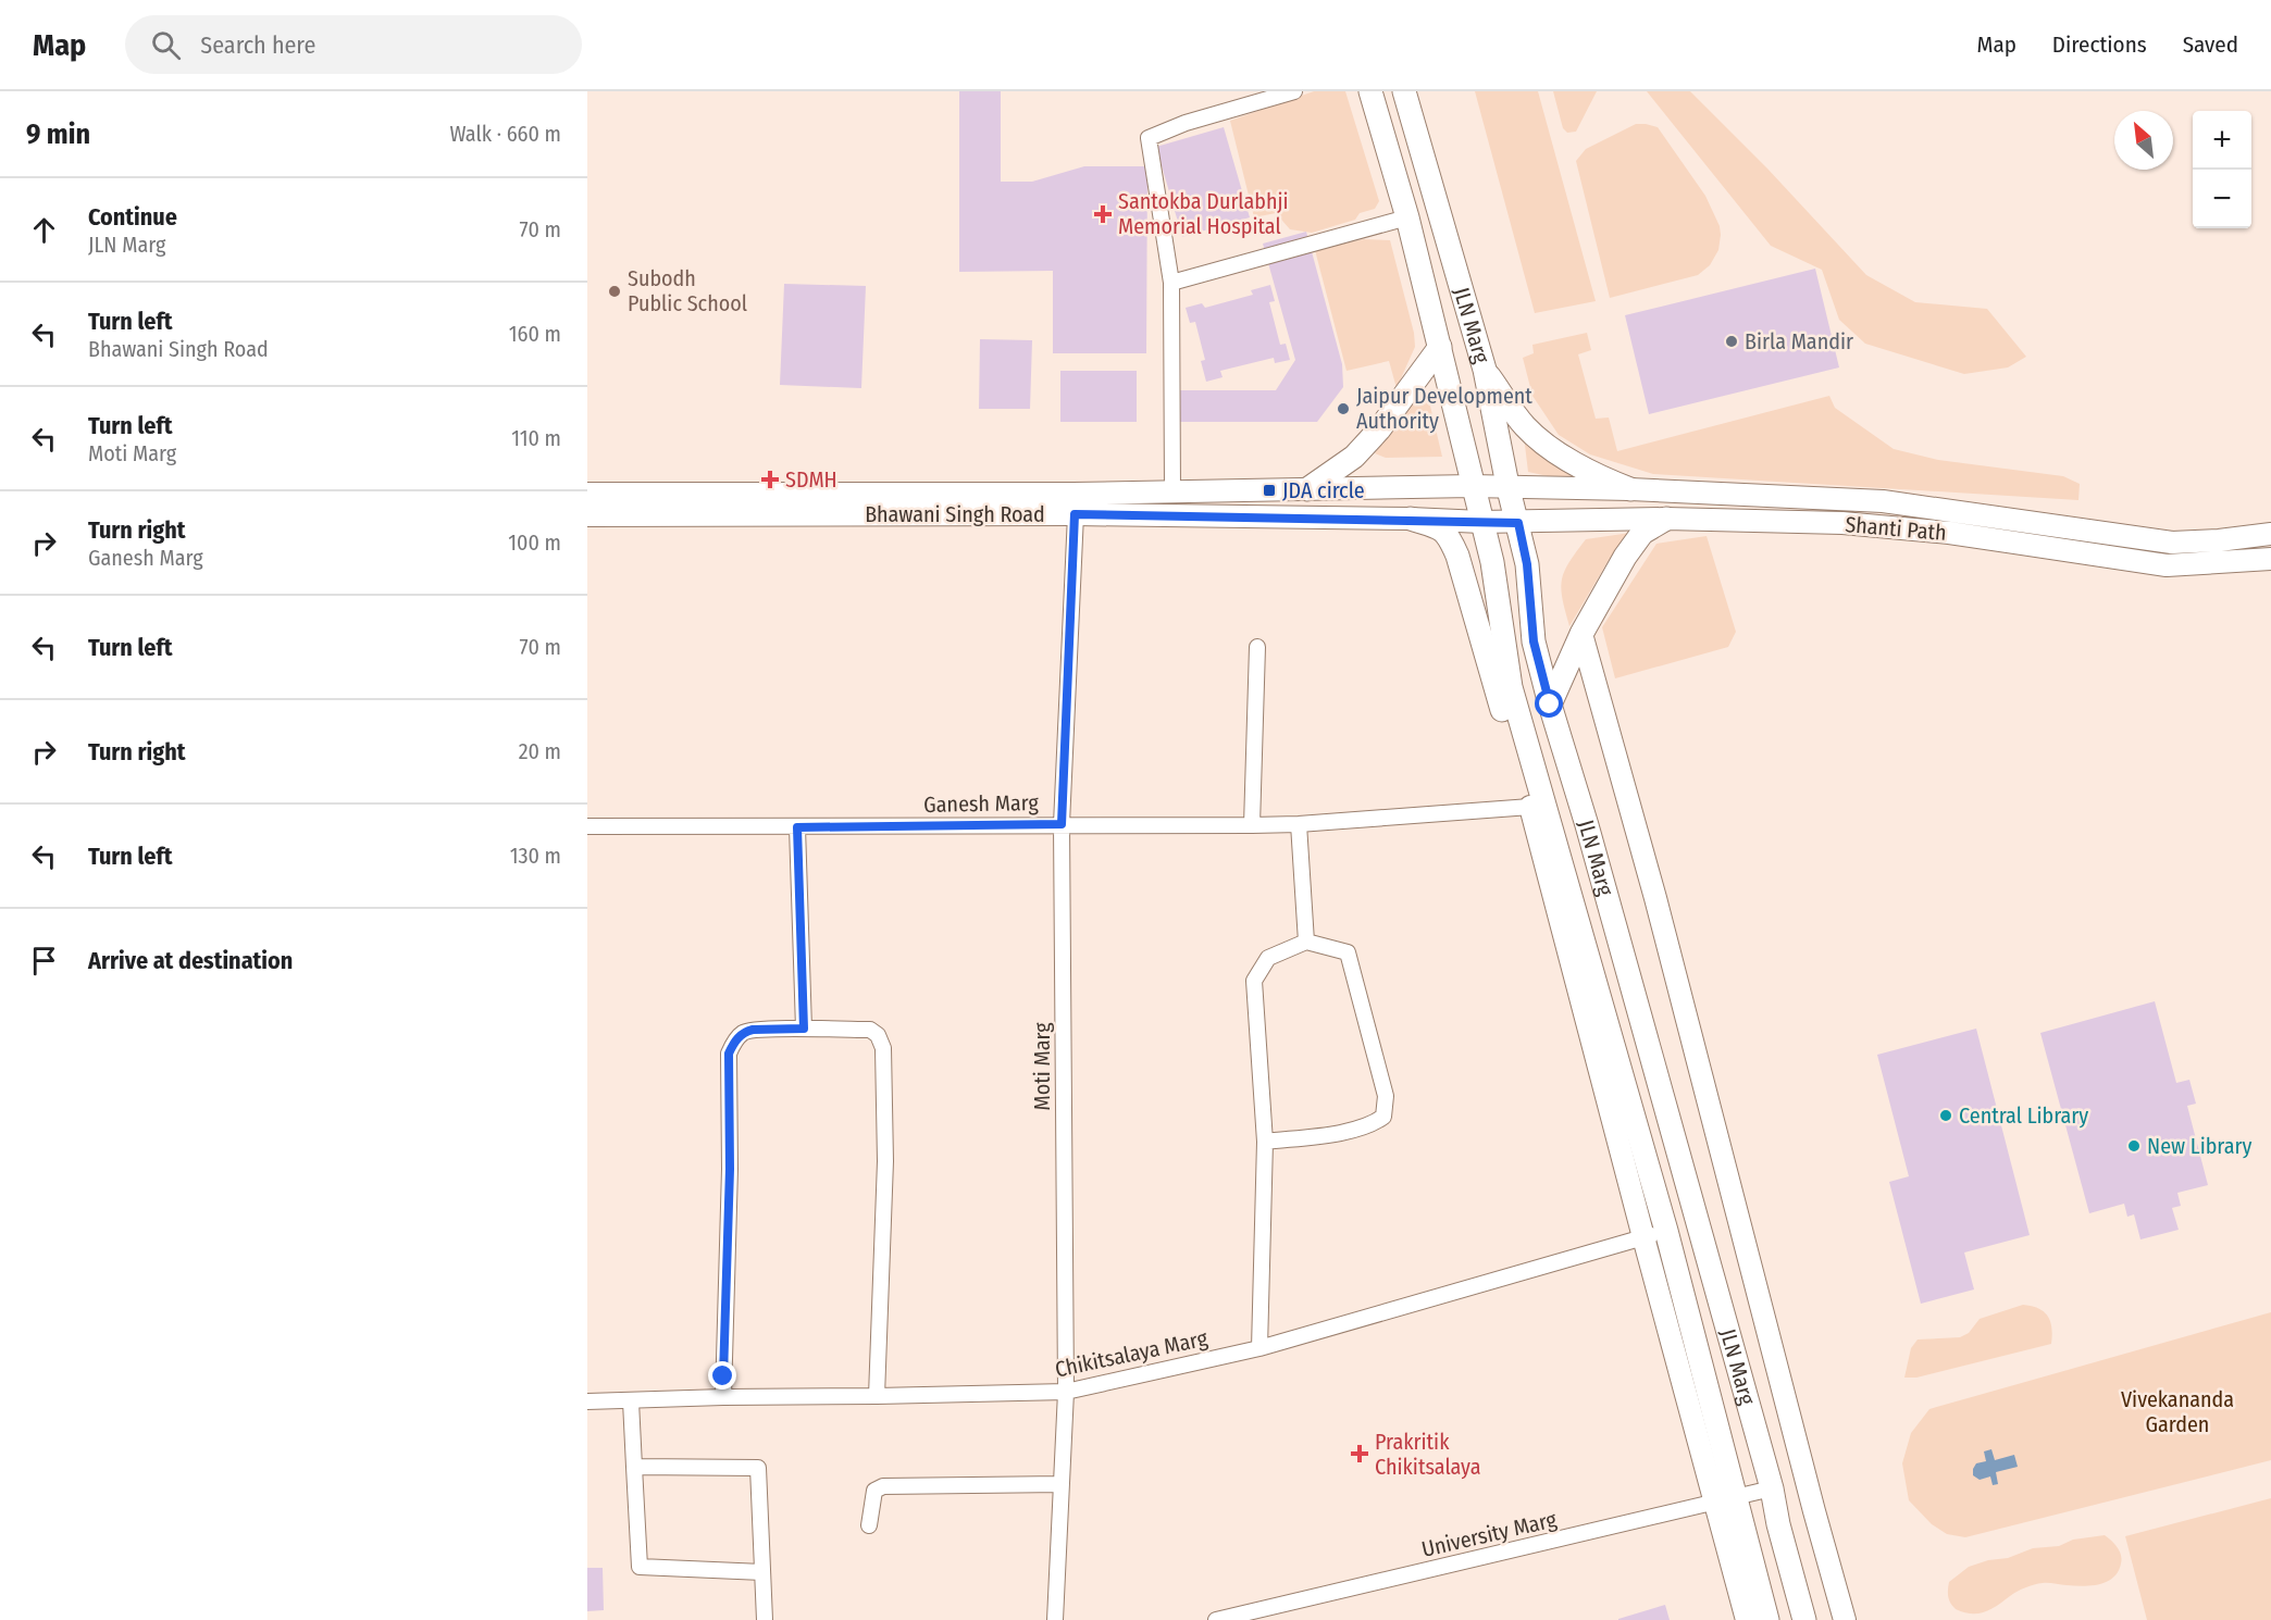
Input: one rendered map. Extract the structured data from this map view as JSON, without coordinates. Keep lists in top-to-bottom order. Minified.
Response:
{"streets":{"main road":["JLN Marg","Bhawani Singh Road","Shanti Path"],"street":["Ganesh Marg","Moti Marg","Chikitsalaya Marg","University Marg"]},"crossings":[["JLN Marg","Bhawani Singh Road"],["JLN Marg","Shanti Path"],["JLN Marg","Ganesh Marg"],["JLN Marg","Chikitsalaya Marg"],["JLN Marg","University Marg"],["Bhawani Singh Road","Shanti Path"],["Bhawani Singh Road","Moti Marg"],["Ganesh Marg","Moti Marg"],["Moti Marg","Chikitsalaya Marg"]],"parks":["Vivekananda Garden"],"places":{"health":["Santokba Durlabhji Memorial Hospital","SDMH","Prakritik Chikitsalaya"],"other":["Subodh Public School","Birla Mandir","Jaipur Development Authority","Central Library","New Library"],"transit":["JDA circle"]},"north":"top left","page":{"header":"Map","search":"Search here","nav":["Map","Directions","Saved"],"heading":["9 min","Walk · 660 m"],"map_buttons":["+","−"],"list":[["Continue","JLN Marg","70 m"],["Turn left","Bhawani Singh Road","160 m"],["Turn left","Moti Marg","110 m"],["Turn right","Ganesh Marg","100 m"],["Turn left","70 m"],["Turn right","20 m"],["Turn left","130 m"],"Arrive at destination"]}}
